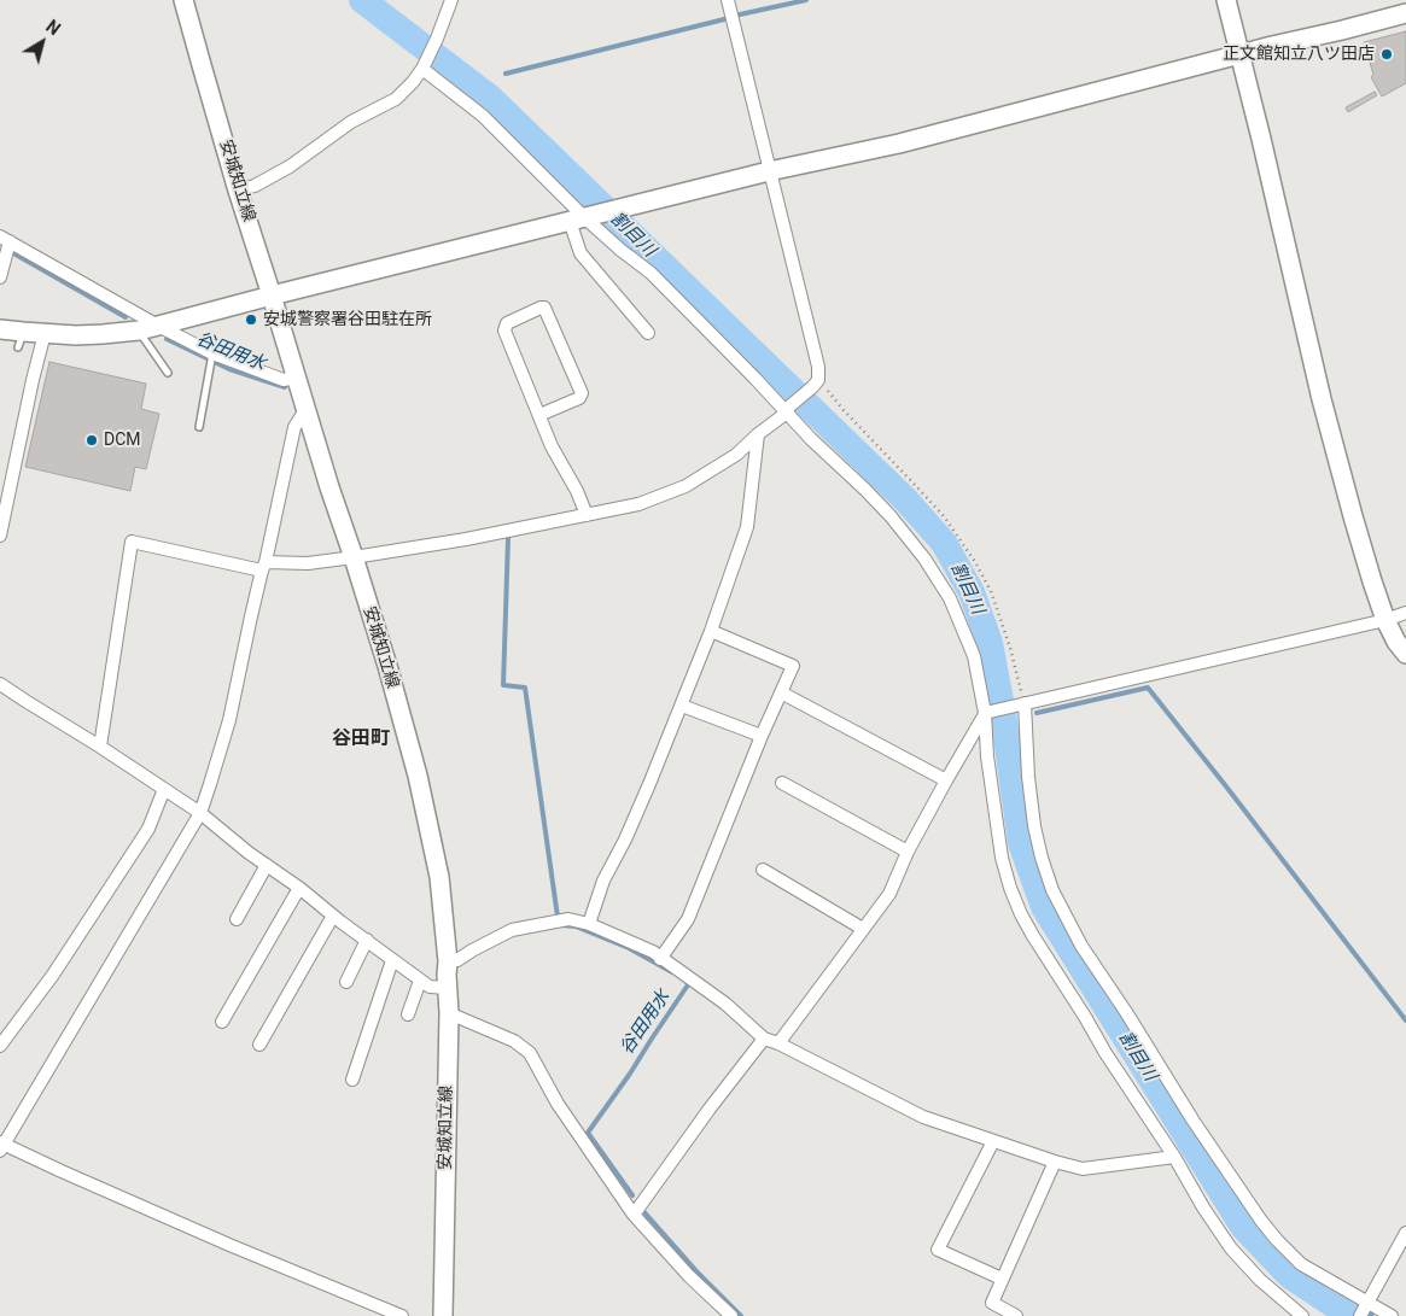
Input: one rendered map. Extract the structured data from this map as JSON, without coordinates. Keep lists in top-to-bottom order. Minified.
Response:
{"streets":{"street":["安城知立線"]},"districts":["谷田町"],"water":["割目川","谷田用水"],"places":["正文館知立八ツ田店","安城警察署谷田駐在所","DCM"],"north":"top right"}
